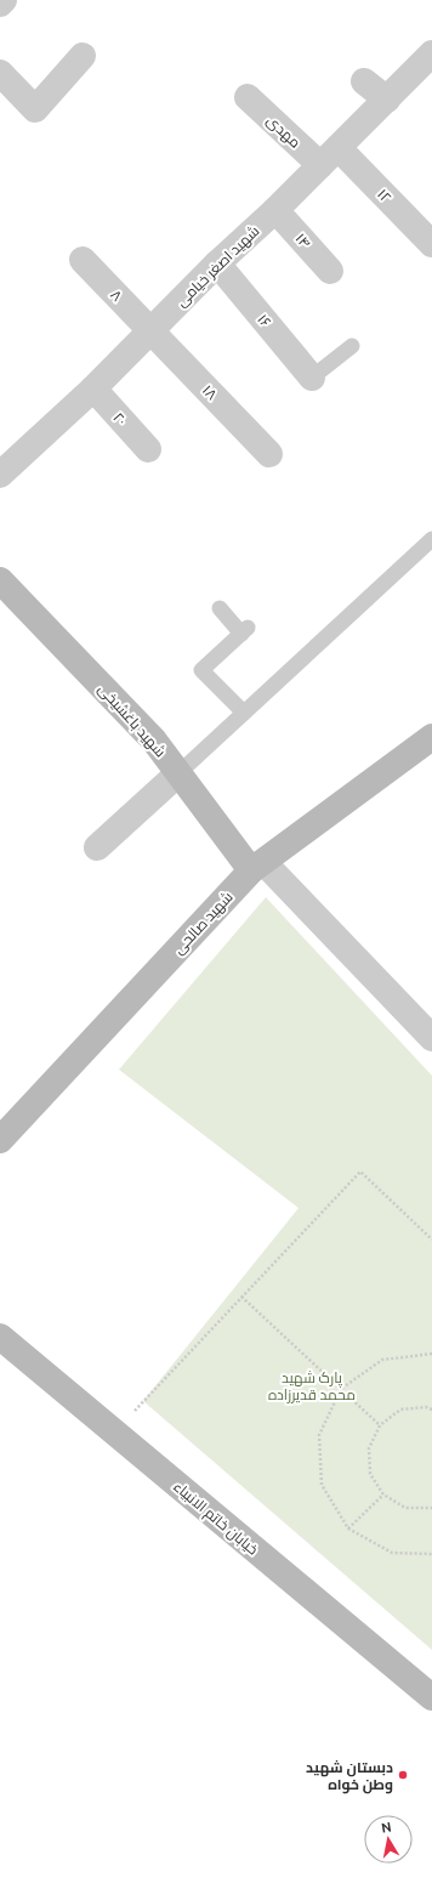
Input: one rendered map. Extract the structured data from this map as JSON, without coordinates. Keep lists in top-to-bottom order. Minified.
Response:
{"streets":{"street":["مهدی","۱۲","۱۴","شهید اصغر خیامی","۸","۱۶","۱۸","۲۰","شهید باغشیخی","شهید صالحی","خیابان خاتم الانبیاء"]},"crossings":[["مهدی","۱۲"],["مهدی","شهید اصغر خیامی"],["۱۲","شهید اصغر خیامی"],["۱۴","شهید اصغر خیامی"],["شهید اصغر خیامی","۸"],["شهید اصغر خیامی","۱۶"],["شهید اصغر خیامی","۱۸"],["شهید اصغر خیامی","۲۰"],["۸","۱۸"],["شهید باغشیخی","شهید صالحی"]],"parks":["پارک شهید محمد قدیرزاده"],"places":["دبستان شهید وطن خواه"],"north":"top"}
